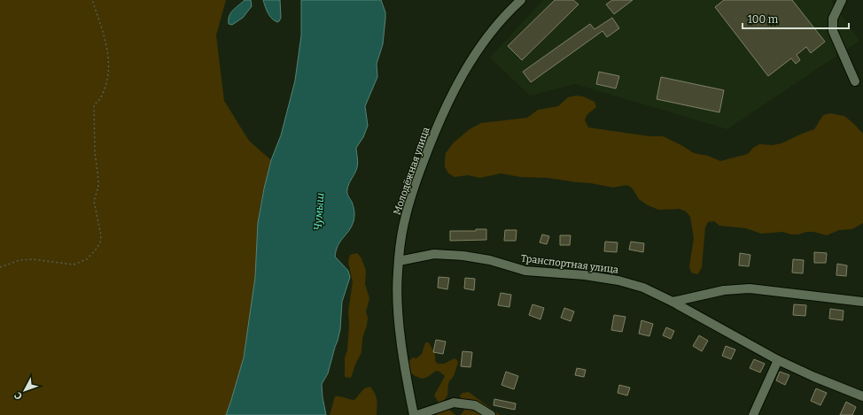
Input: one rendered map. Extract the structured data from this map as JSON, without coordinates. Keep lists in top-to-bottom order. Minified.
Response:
{"streets":{"street":["Молодёжная улица","Транспортная улица"]},"crossings":[["Молодёжная улица","Транспортная улица"]],"water":["Чумыш"],"scale_bar":"100 m","north":"bottom left"}
